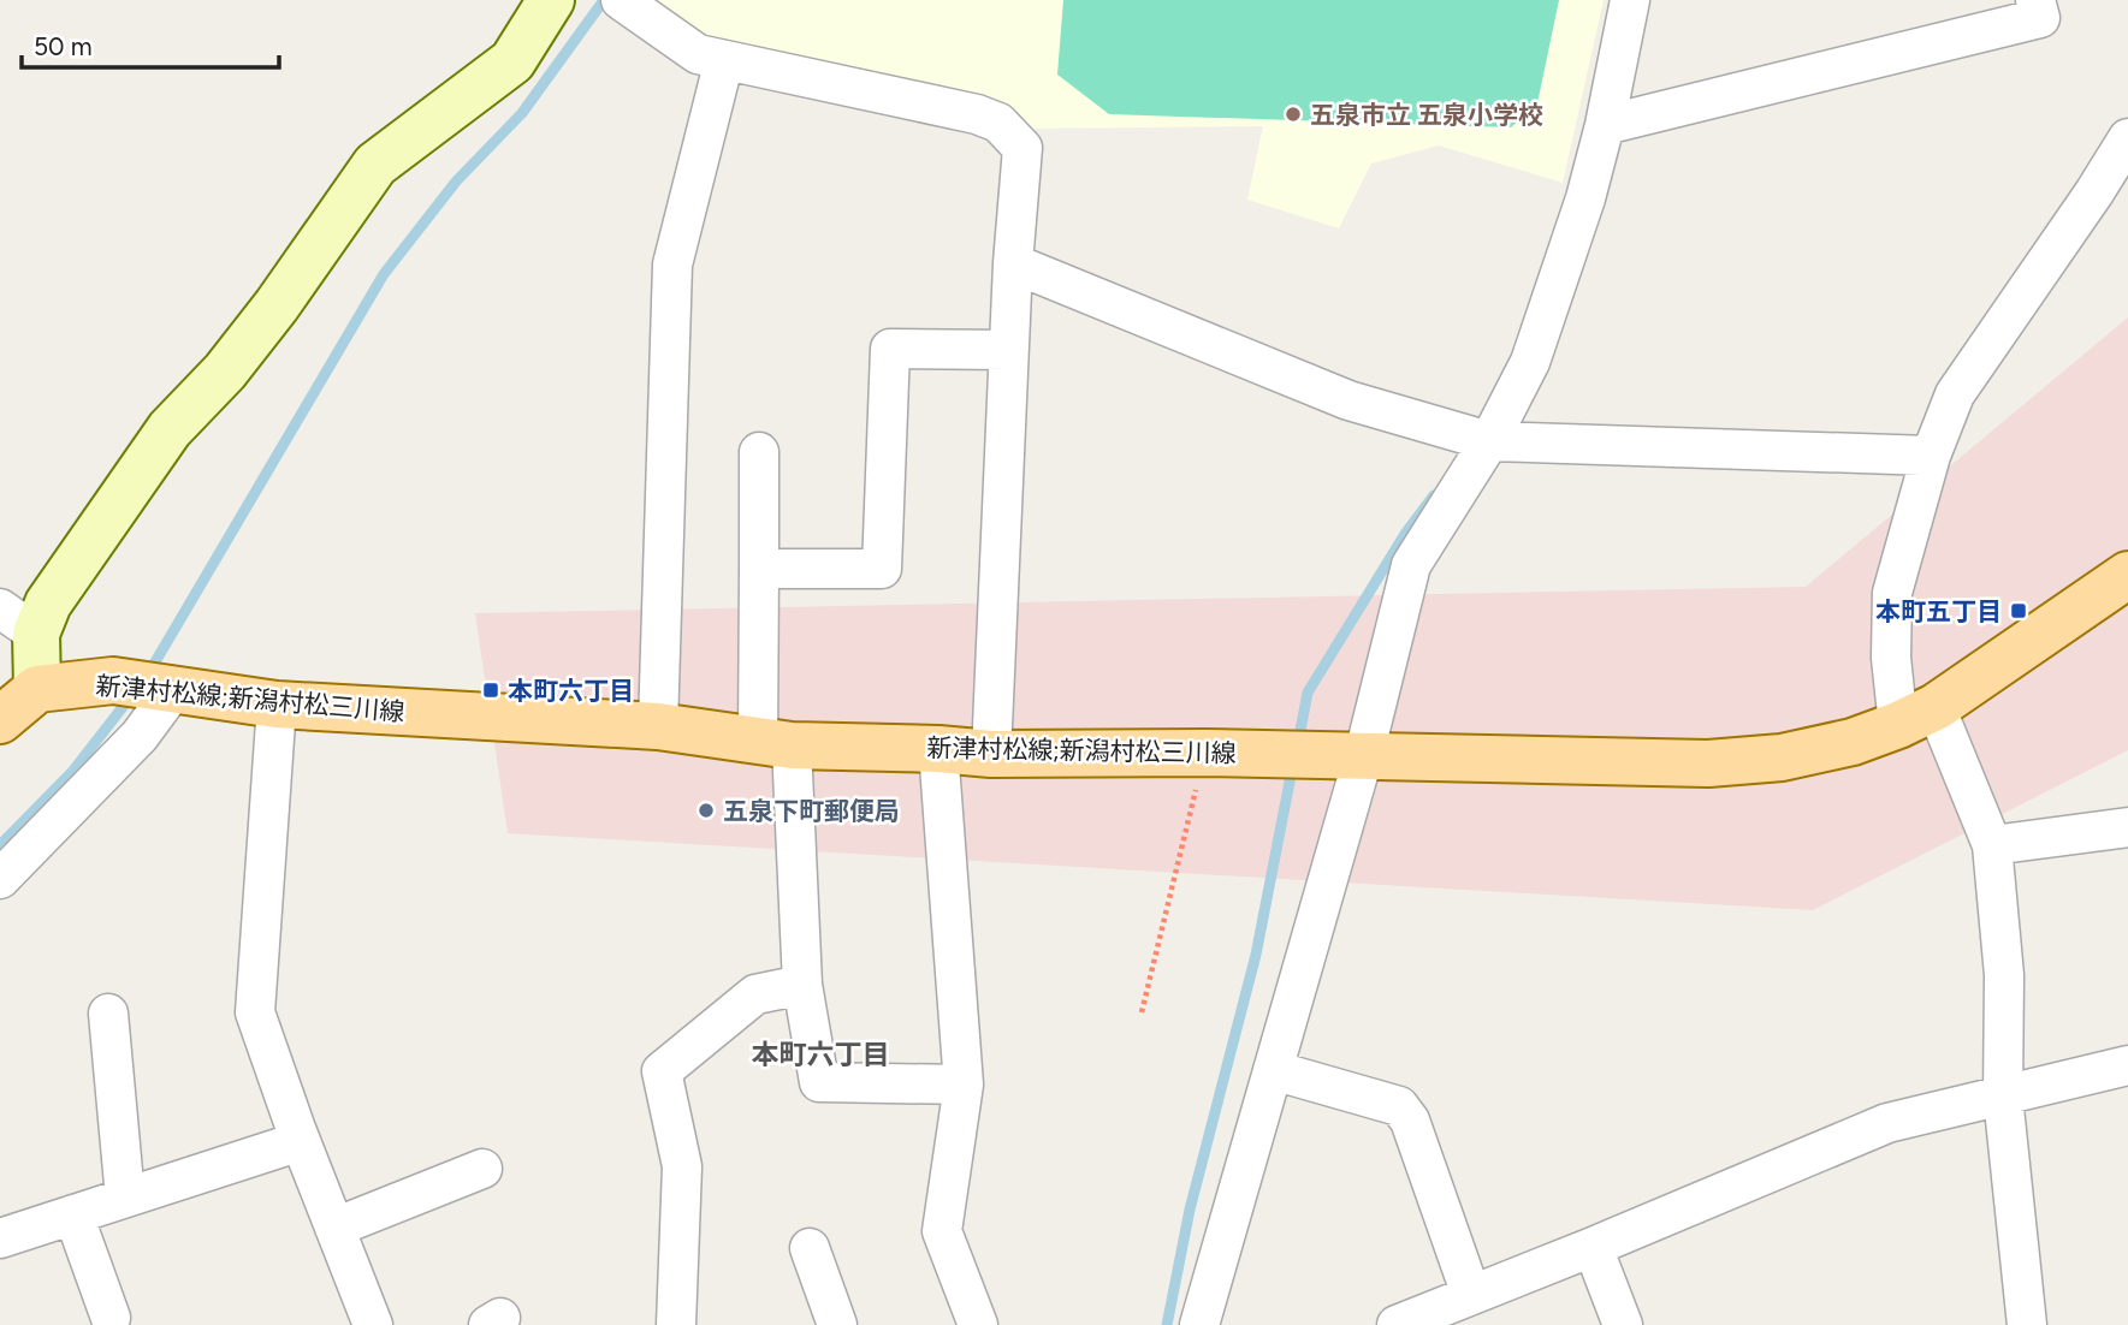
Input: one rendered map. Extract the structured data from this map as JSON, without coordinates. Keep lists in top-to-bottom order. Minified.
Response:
{"streets":{"main road":["新津村松線;新潟村松三川線"]},"districts":["本町六丁目"],"places":{"other":["五泉市立 五泉小学校","五泉下町郵便局"],"transit":["本町五丁目","本町六丁目"]},"scale_bar":"50 m"}
